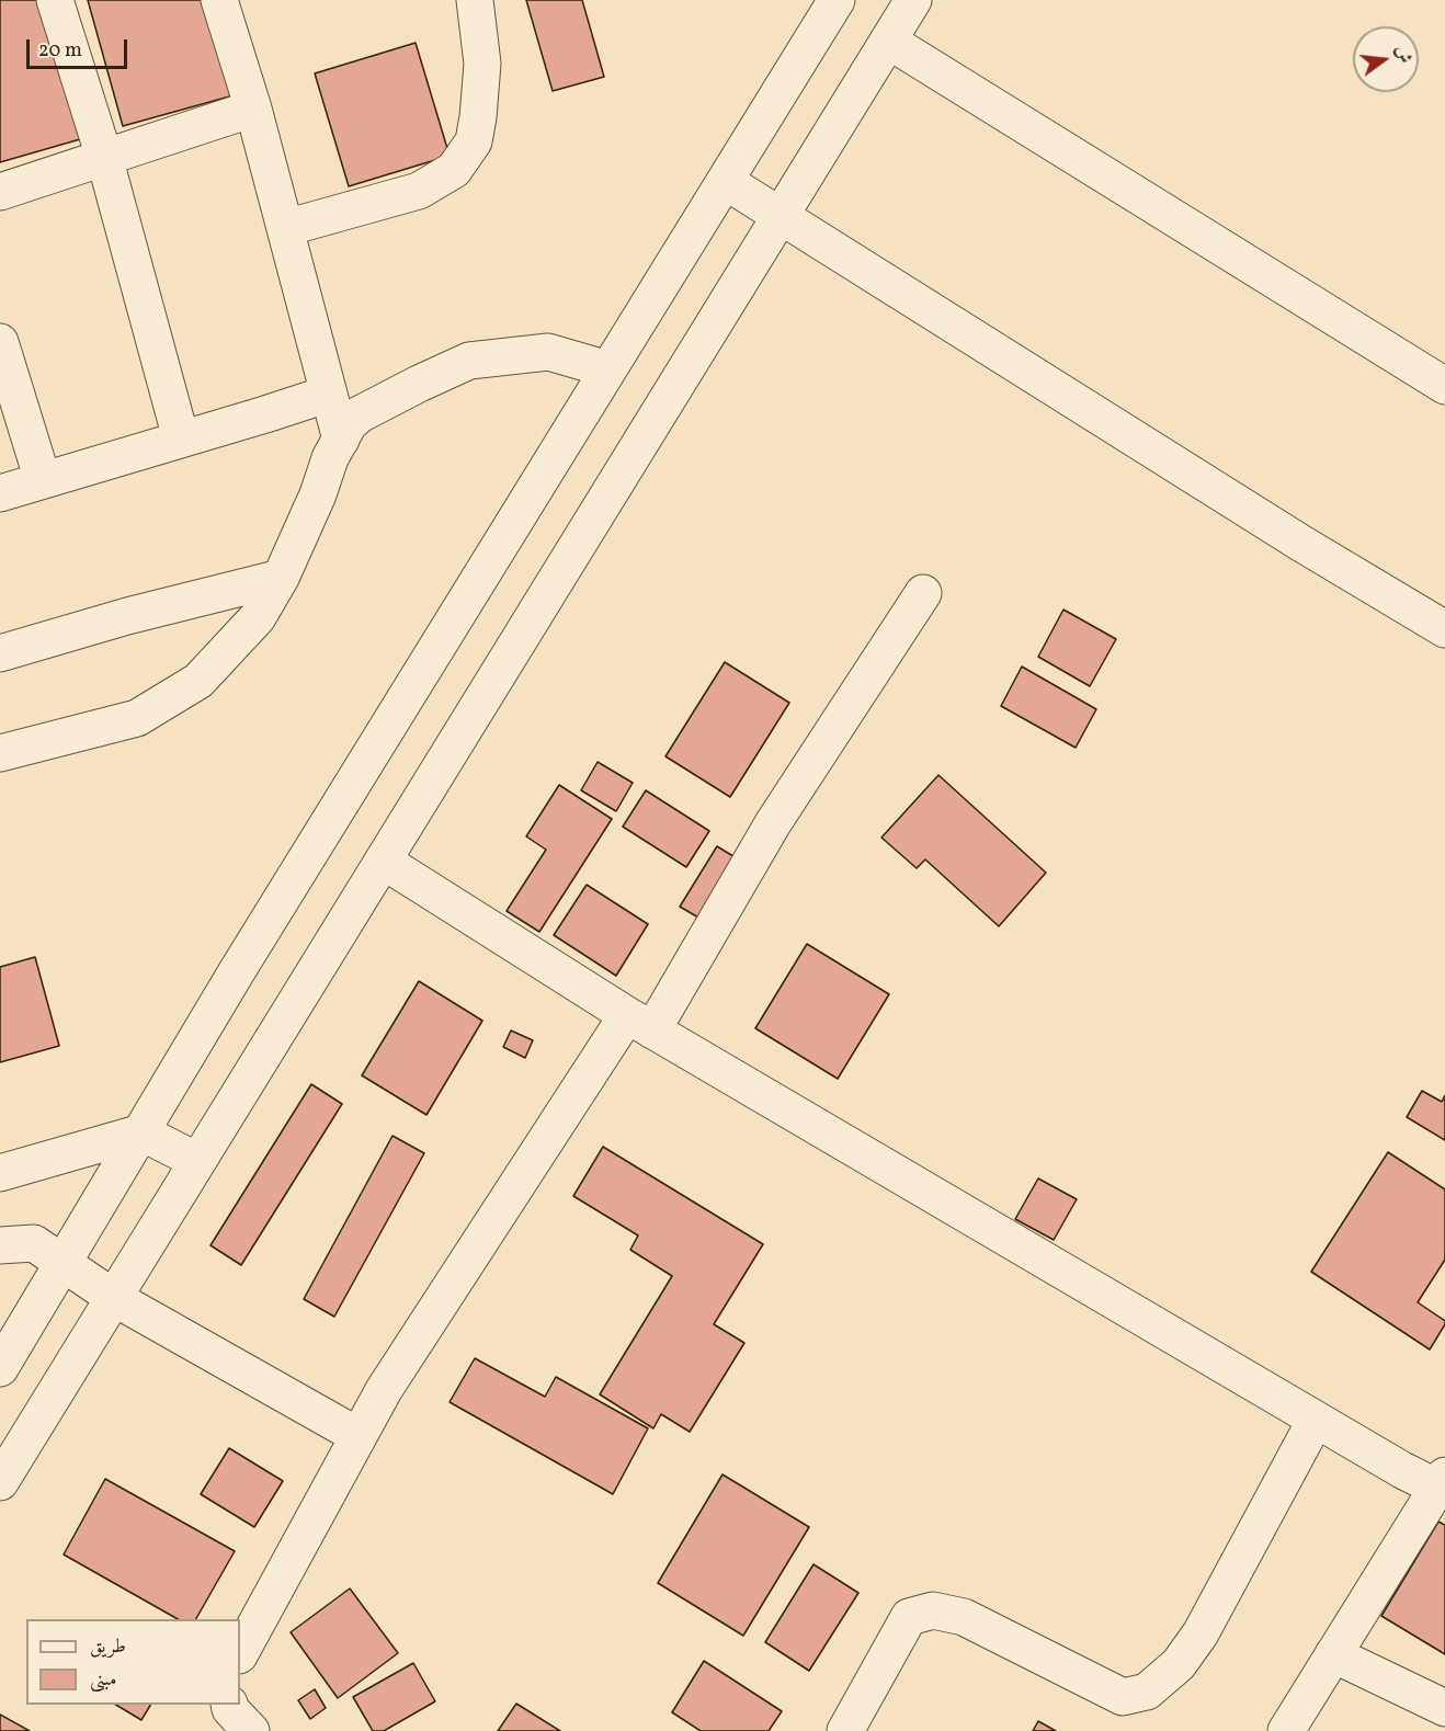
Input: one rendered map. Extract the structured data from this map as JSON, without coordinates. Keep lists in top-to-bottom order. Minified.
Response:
{"legend":["طريق","مبنى"],"scale_bar":"20 m","north":"right"}
